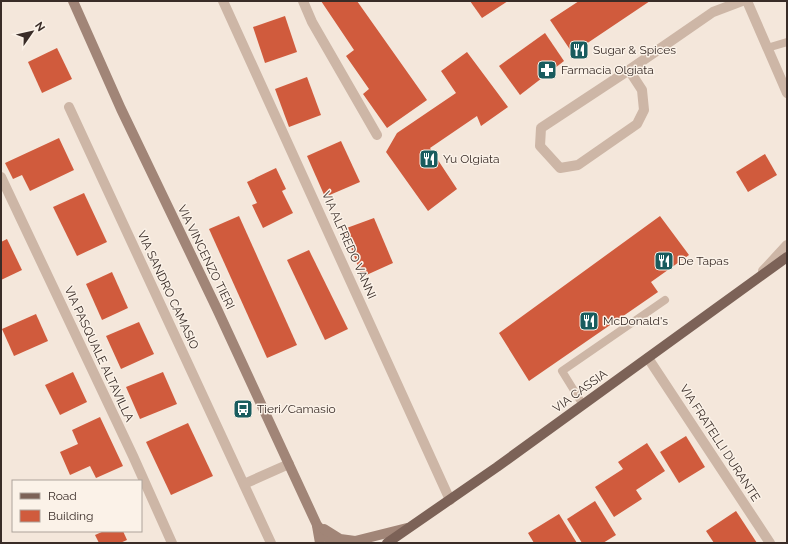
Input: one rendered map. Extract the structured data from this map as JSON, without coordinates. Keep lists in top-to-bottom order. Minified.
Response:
{"streets":{"main road":["VIA CASSIA"],"street":["VIA ALFREDO VANNI","VIA VINCENZO TIERI","VIA SANDRO CAMASIO","VIA PASQUALE ALTAVILLA","VIA FRATELLI DURANTE"]},"crossings":[["VIA ALFREDO VANNI","VIA CASSIA"],["VIA CASSIA","VIA FRATELLI DURANTE"]],"places":{"restaurant":["Sugar & Spices","Yu Olgiata","De Tapas","McDonald's"],"pharmacy":["Farmacia Olgiata"],"bus stop":["Tieri/Camasio"]},"legend":["Road","Building"],"north":"top right"}
